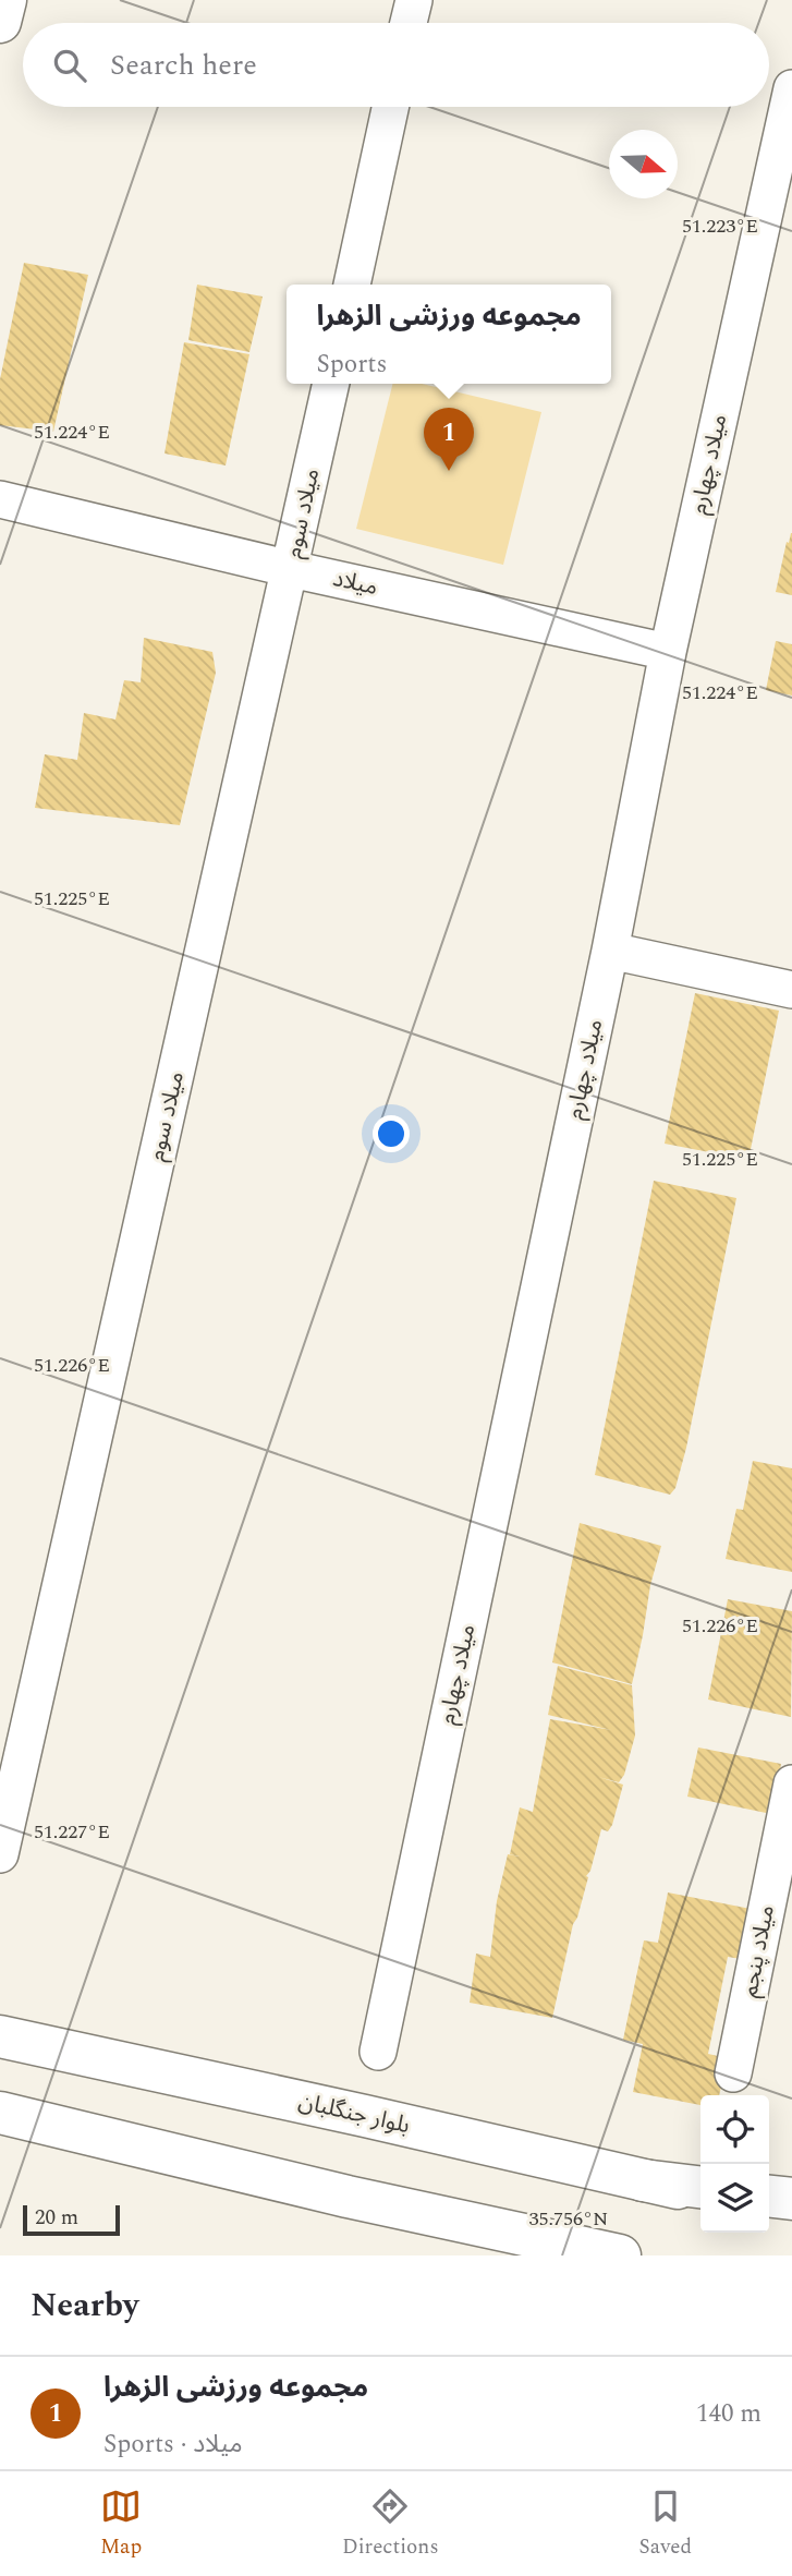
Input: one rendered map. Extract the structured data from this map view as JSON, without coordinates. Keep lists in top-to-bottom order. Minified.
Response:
{"streets":{"main road":["بلوار جنگلبان"],"street":["میلاد چهارم","میلاد سوم","میلاد","میلاد پنجم"]},"crossings":[["میلاد چهارم","میلاد"],["میلاد سوم","میلاد"]],"scale_bar":"20 m","north":"right","page":{"search":"Search here","popup":["مجموعه ورزشی الزهرا","Sports"],"pins":"1","scale":"20 m","heading":"Nearby","list":[{"mark":"1","name":"مجموعه ورزشی الزهرا","note":"Sports · میلاد","value":"140 m"}],"nav":["Map","Directions","Saved"]},"coordinates":["51.223°E","51.224°E","51.225°E","51.226°E","51.227°E","35.756°N"]}
